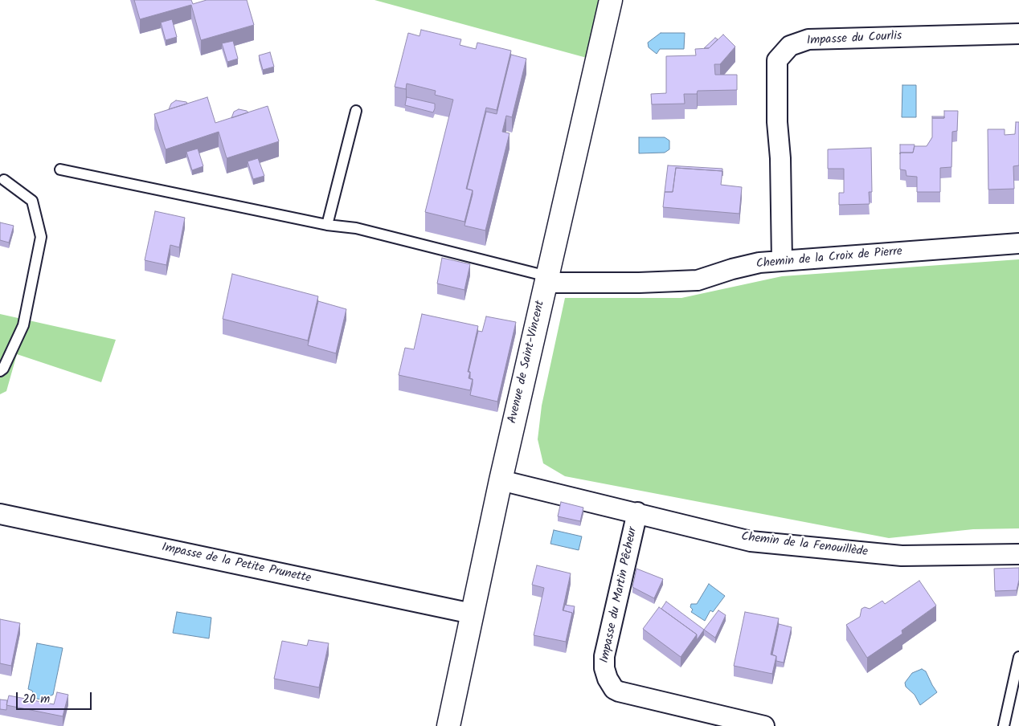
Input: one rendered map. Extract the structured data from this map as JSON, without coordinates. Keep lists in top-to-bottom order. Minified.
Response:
{"streets":{"street":["Impasse du Courlis","Chemin de la Croix de Pierre","Avenue de Saint-Vincent","Chemin de la Fenouillède","Impasse de la Petite Prunette","Impasse du Martin Pêcheur"]},"crossings":[["Impasse du Courlis","Chemin de la Croix de Pierre"],["Chemin de la Croix de Pierre","Avenue de Saint-Vincent"],["Avenue de Saint-Vincent","Chemin de la Fenouillède"],["Avenue de Saint-Vincent","Impasse de la Petite Prunette"],["Chemin de la Fenouillède","Impasse du Martin Pêcheur"]],"scale_bar":"20 m"}
